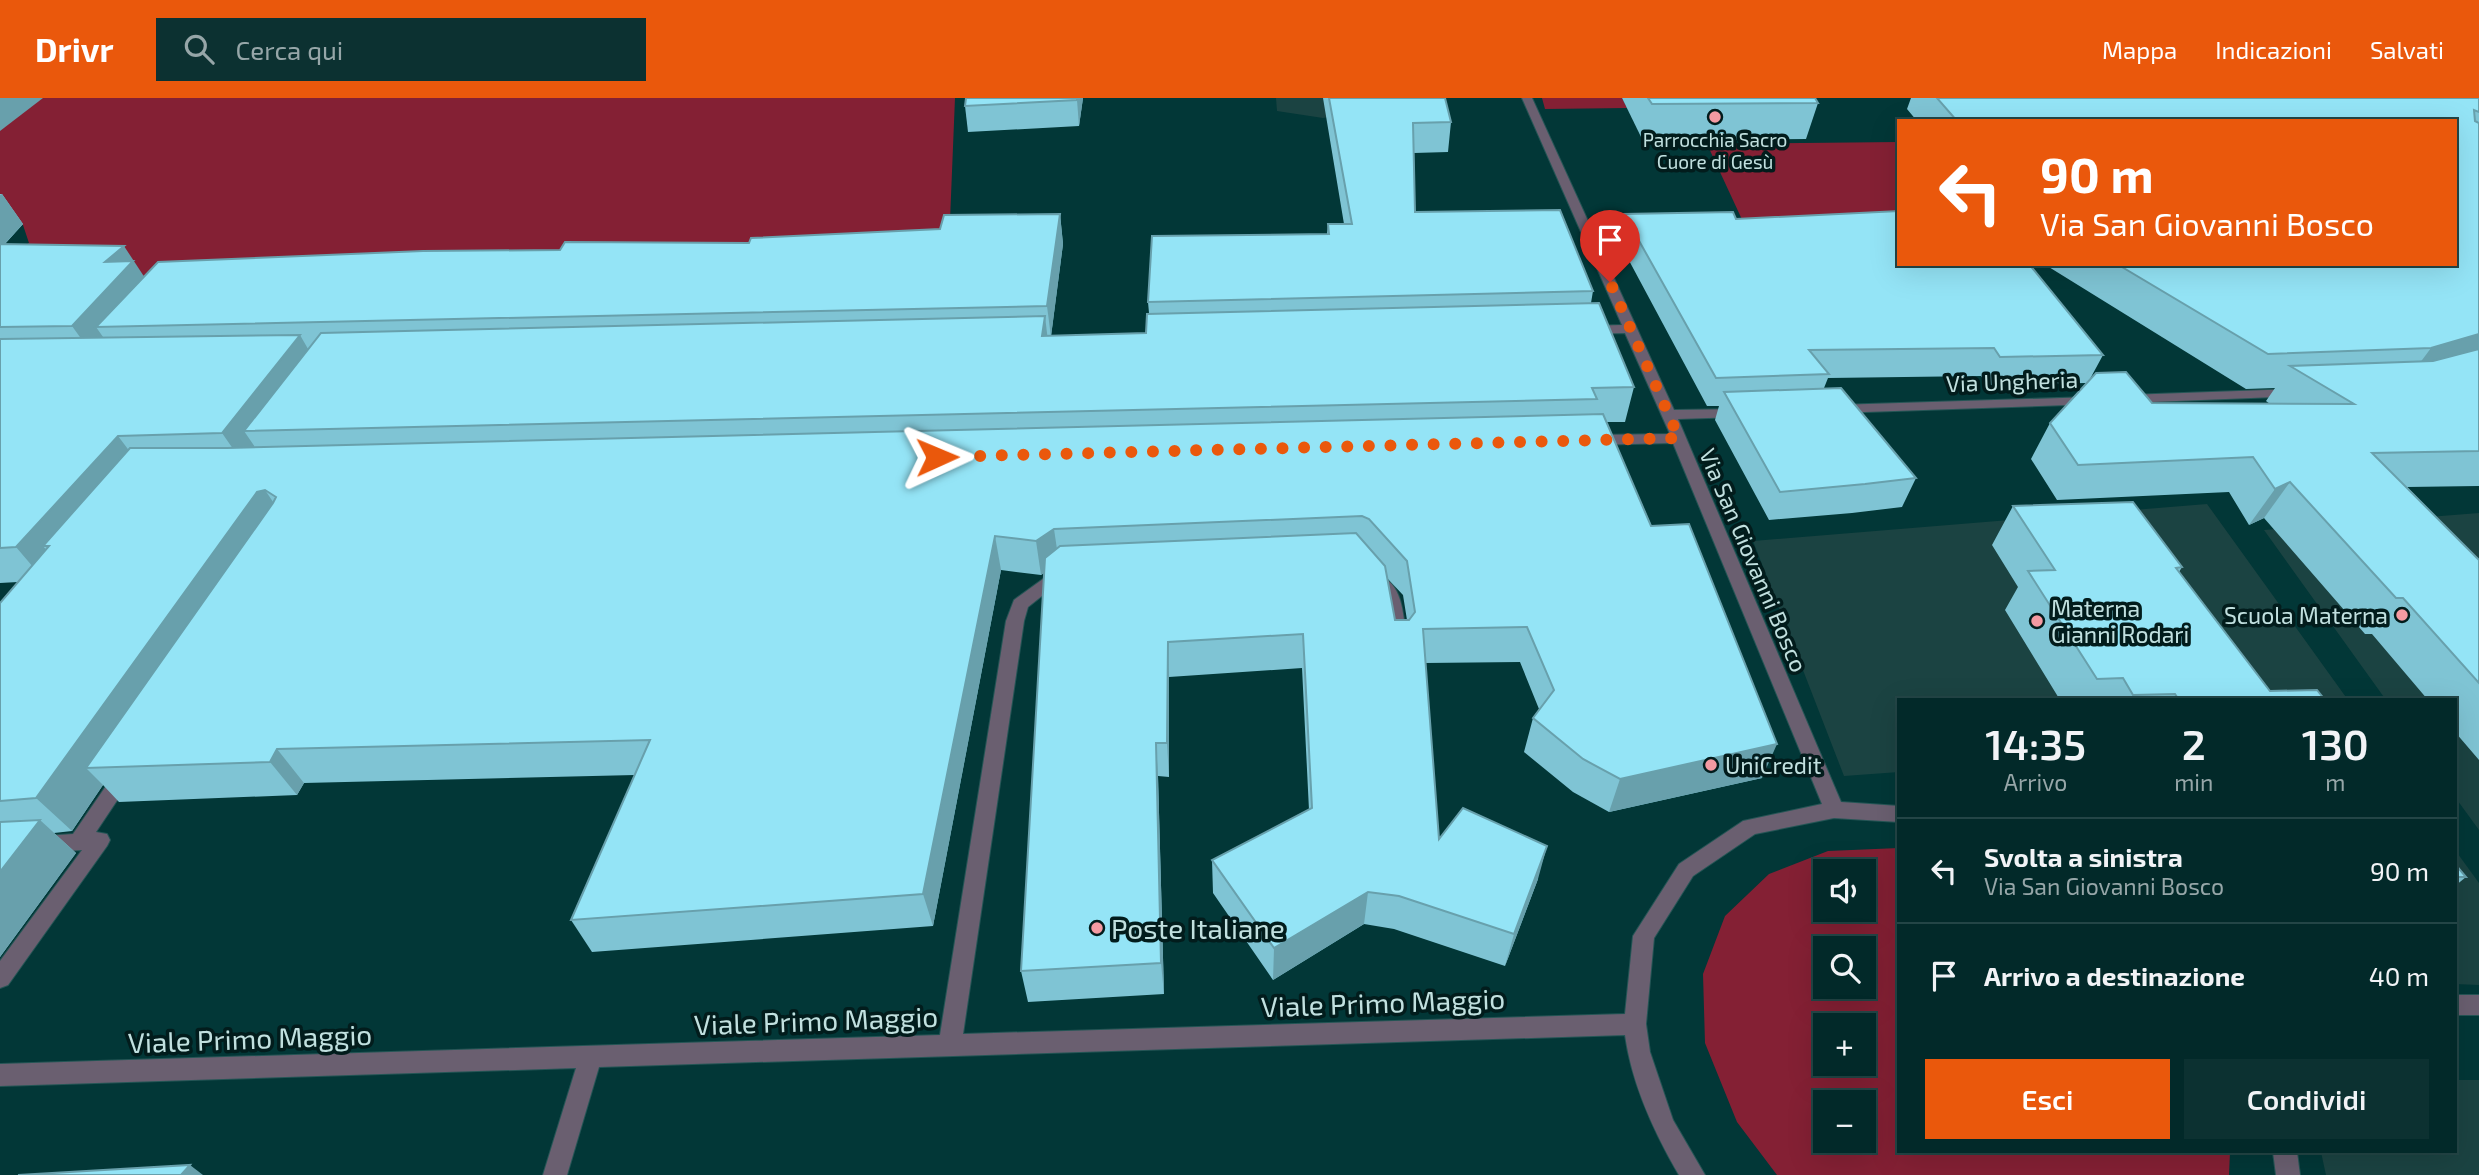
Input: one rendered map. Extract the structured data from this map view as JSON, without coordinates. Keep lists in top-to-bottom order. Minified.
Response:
{"streets":{"street":["Via Ungheria","Via San Giovanni Bosco","Viale Primo Maggio"]},"places":["Parrocchia Sacro Cuore di Gesù","Scuola Materna","Materna Gianni Rodari","UniCredit","Poste Italiane"],"page":{"header":"Drivr","search":"Cerca qui","nav":["Mappa","Indicazioni","Salvati"],"turn":["90 m","Via San Giovanni Bosco"],"eta":["14:35","Arrivo","2","min","130","m"],"list":[{"name":"Svolta a sinistra","note":"Via San Giovanni Bosco","value":"90 m"},{"name":"Arrivo a destinazione","value":"40 m"}],"map_buttons":["+","−"],"buttons":["Esci","Condividi"]}}
